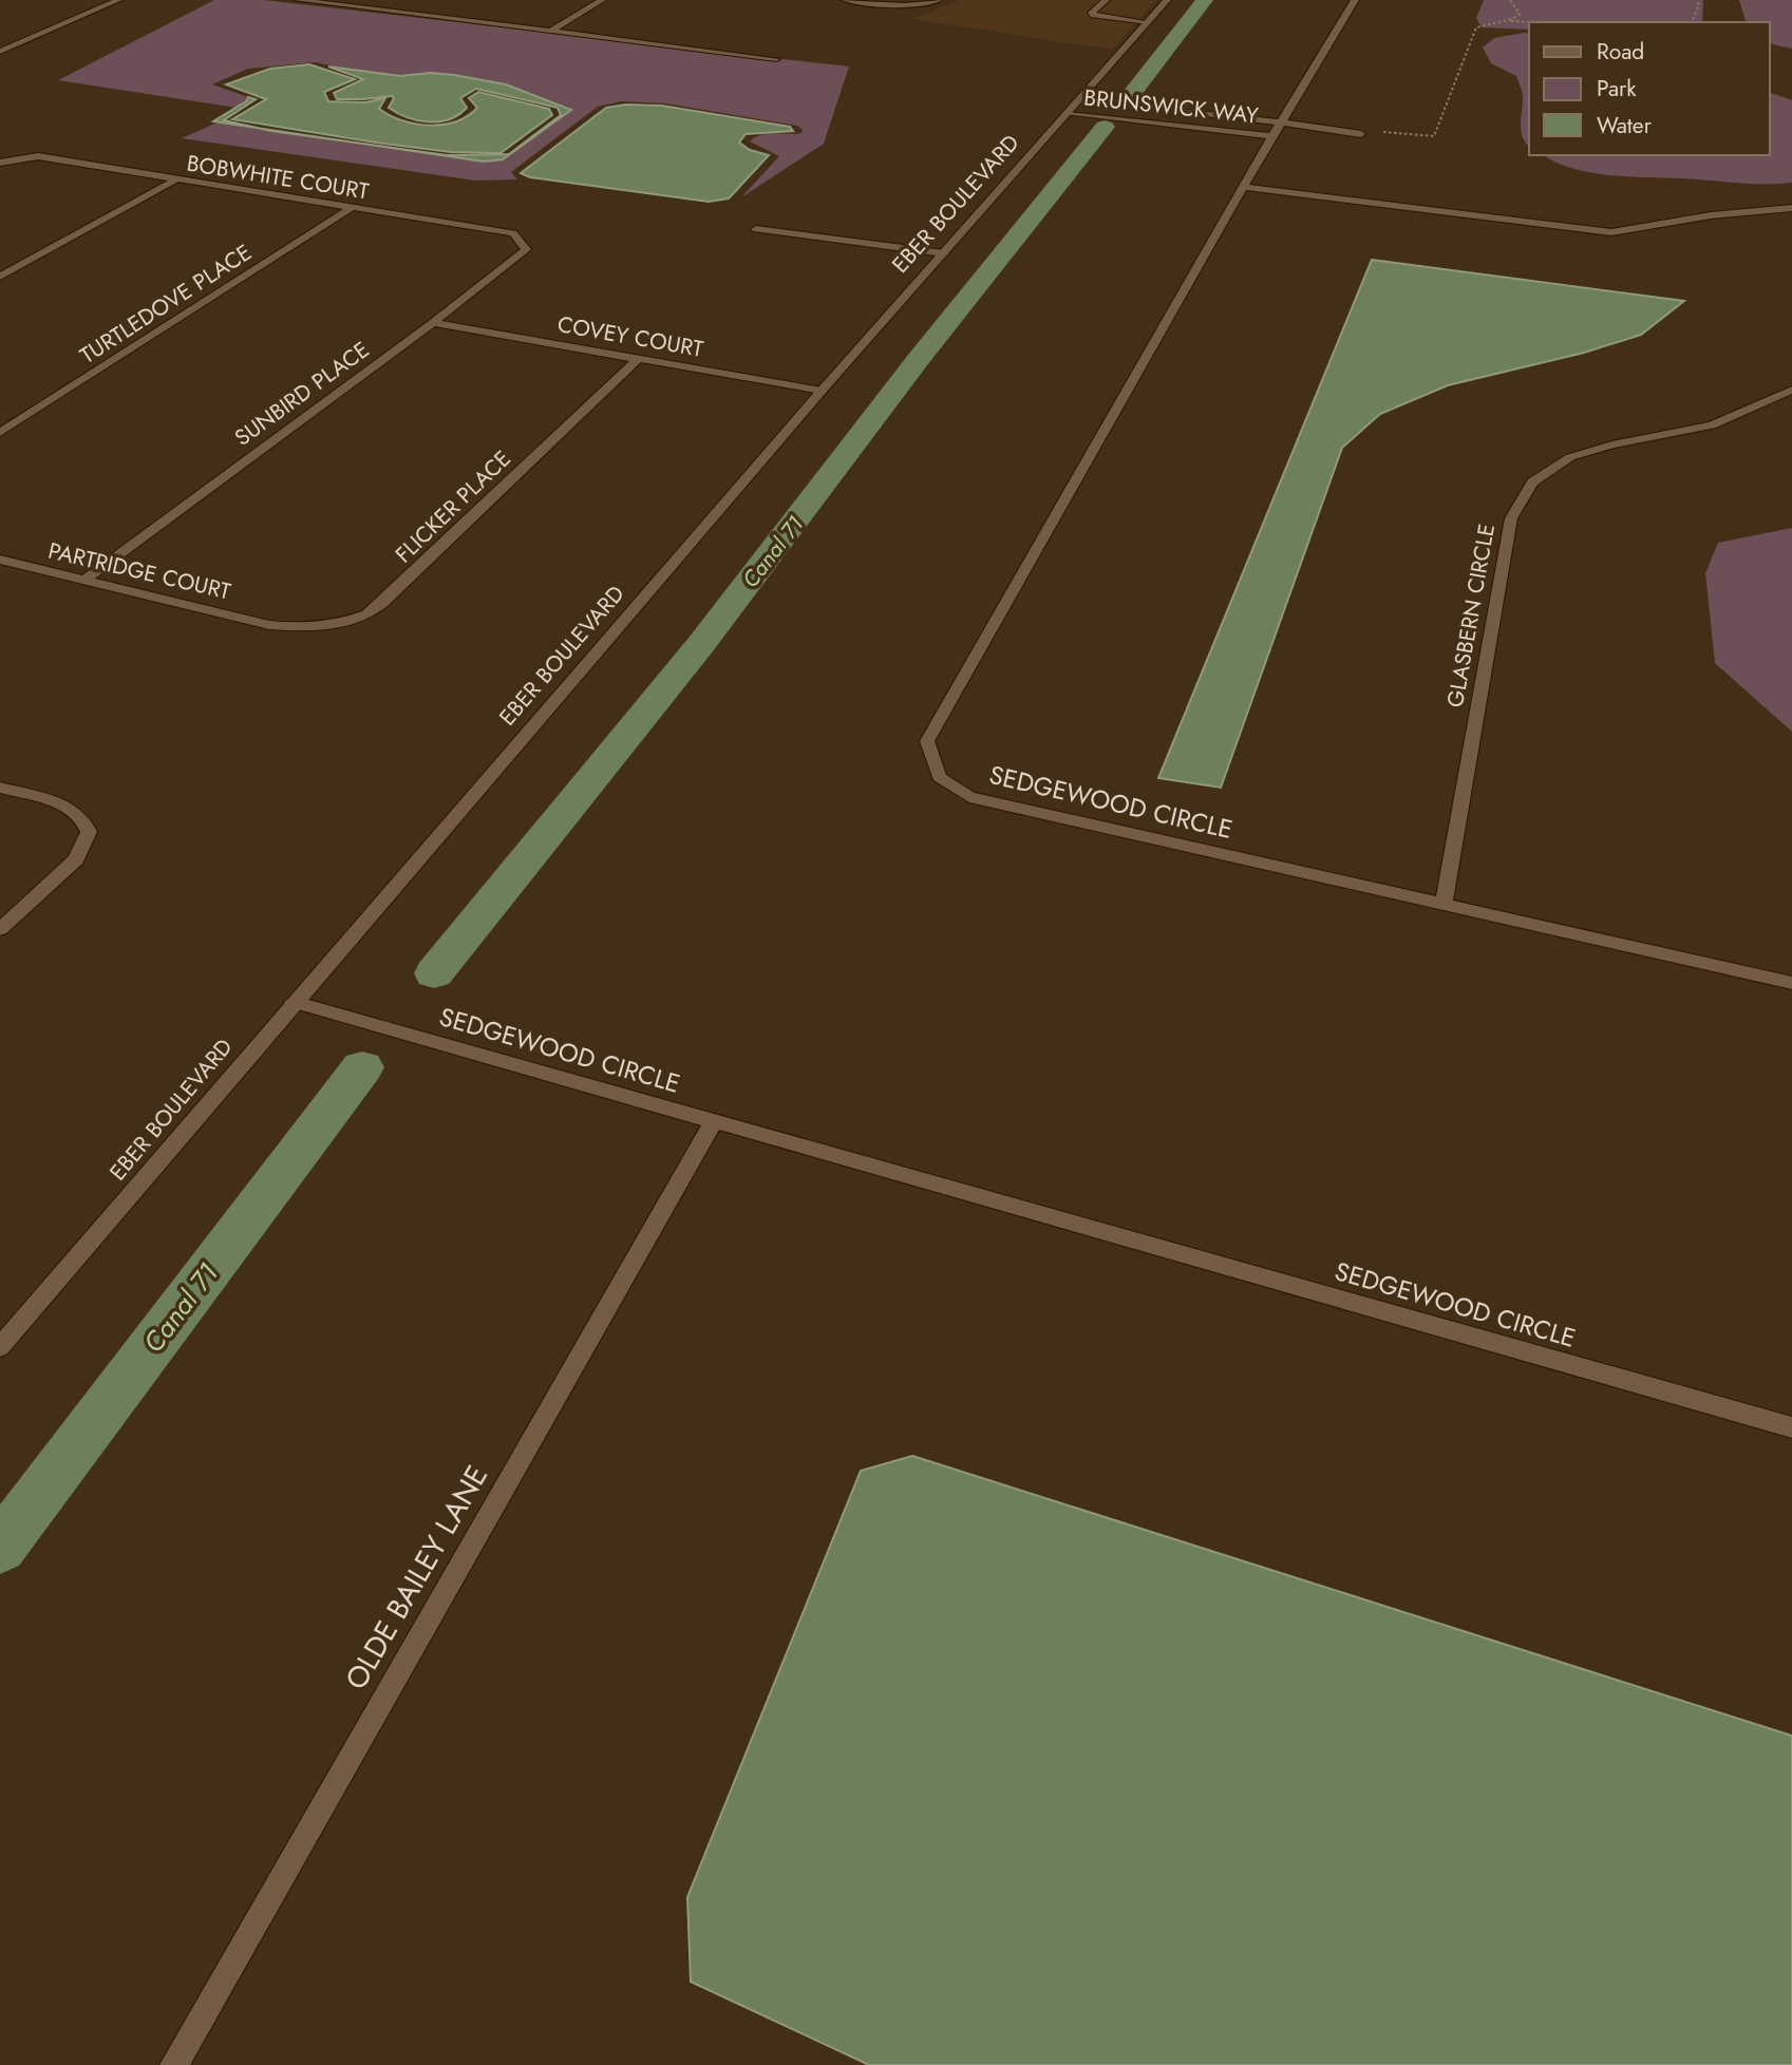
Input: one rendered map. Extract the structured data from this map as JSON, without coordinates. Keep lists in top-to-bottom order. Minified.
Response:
{"streets":{"street":["BRUNSWICK WAY","BOBWHITE COURT","EBER BOULEVARD","TURTLEDOVE PLACE","COVEY COURT","SUNBIRD PLACE","FLICKER PLACE","PARTRIDGE COURT","GLASBERN CIRCLE","SEDGEWOOD CIRCLE","OLDE BAILEY LANE"]},"crossings":[["BRUNSWICK WAY","EBER BOULEVARD"],["BRUNSWICK WAY","SEDGEWOOD CIRCLE"],["BOBWHITE COURT","TURTLEDOVE PLACE"],["BOBWHITE COURT","SUNBIRD PLACE"],["EBER BOULEVARD","COVEY COURT"],["EBER BOULEVARD","SEDGEWOOD CIRCLE"],["COVEY COURT","SUNBIRD PLACE"],["COVEY COURT","FLICKER PLACE"],["SUNBIRD PLACE","PARTRIDGE COURT"],["FLICKER PLACE","PARTRIDGE COURT"],["GLASBERN CIRCLE","SEDGEWOOD CIRCLE"],["SEDGEWOOD CIRCLE","OLDE BAILEY LANE"]],"water":["Canal 71"],"legend":["Road","Park","Water"]}
